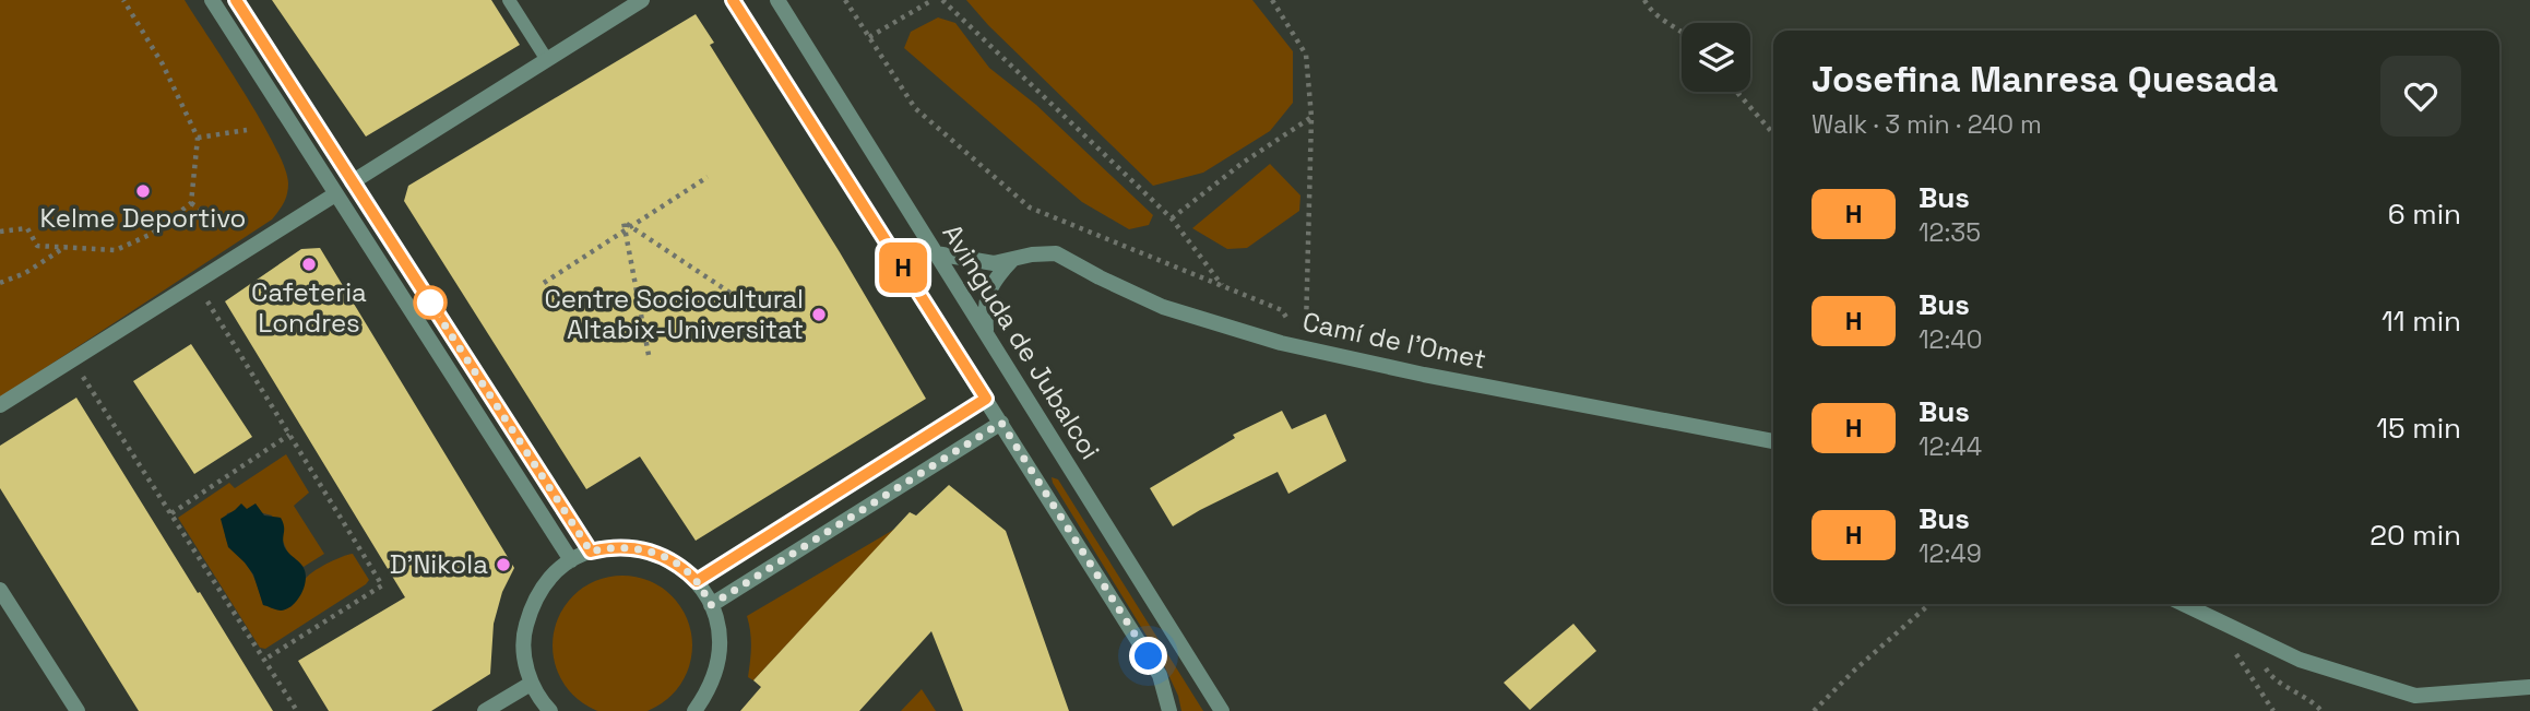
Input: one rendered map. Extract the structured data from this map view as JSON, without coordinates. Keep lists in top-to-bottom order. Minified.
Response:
{"streets":{"street":["Camí de l'Omet","Avinguda de Jubalcoi"]},"crossings":[["Camí de l'Omet","Avinguda de Jubalcoi"]],"places":["Kelme Deportivo","Cafeteria Londres","Centre Sociocultural Altabix-Universitat","D'Nikola"],"lines":["bus line H"],"page":{"on_map":"H","heading":["Josefina Manresa Quesada","Walk · 3 min · 240 m"],"list":[{"mark":"H","name":"Bus","note":"12:35","value":"6 min"},{"mark":"H","name":"Bus","note":"12:40","value":"11 min"},{"mark":"H","name":"Bus","note":"12:44","value":"15 min"},{"mark":"H","name":"Bus","note":"12:49","value":"20 min"}]}}
